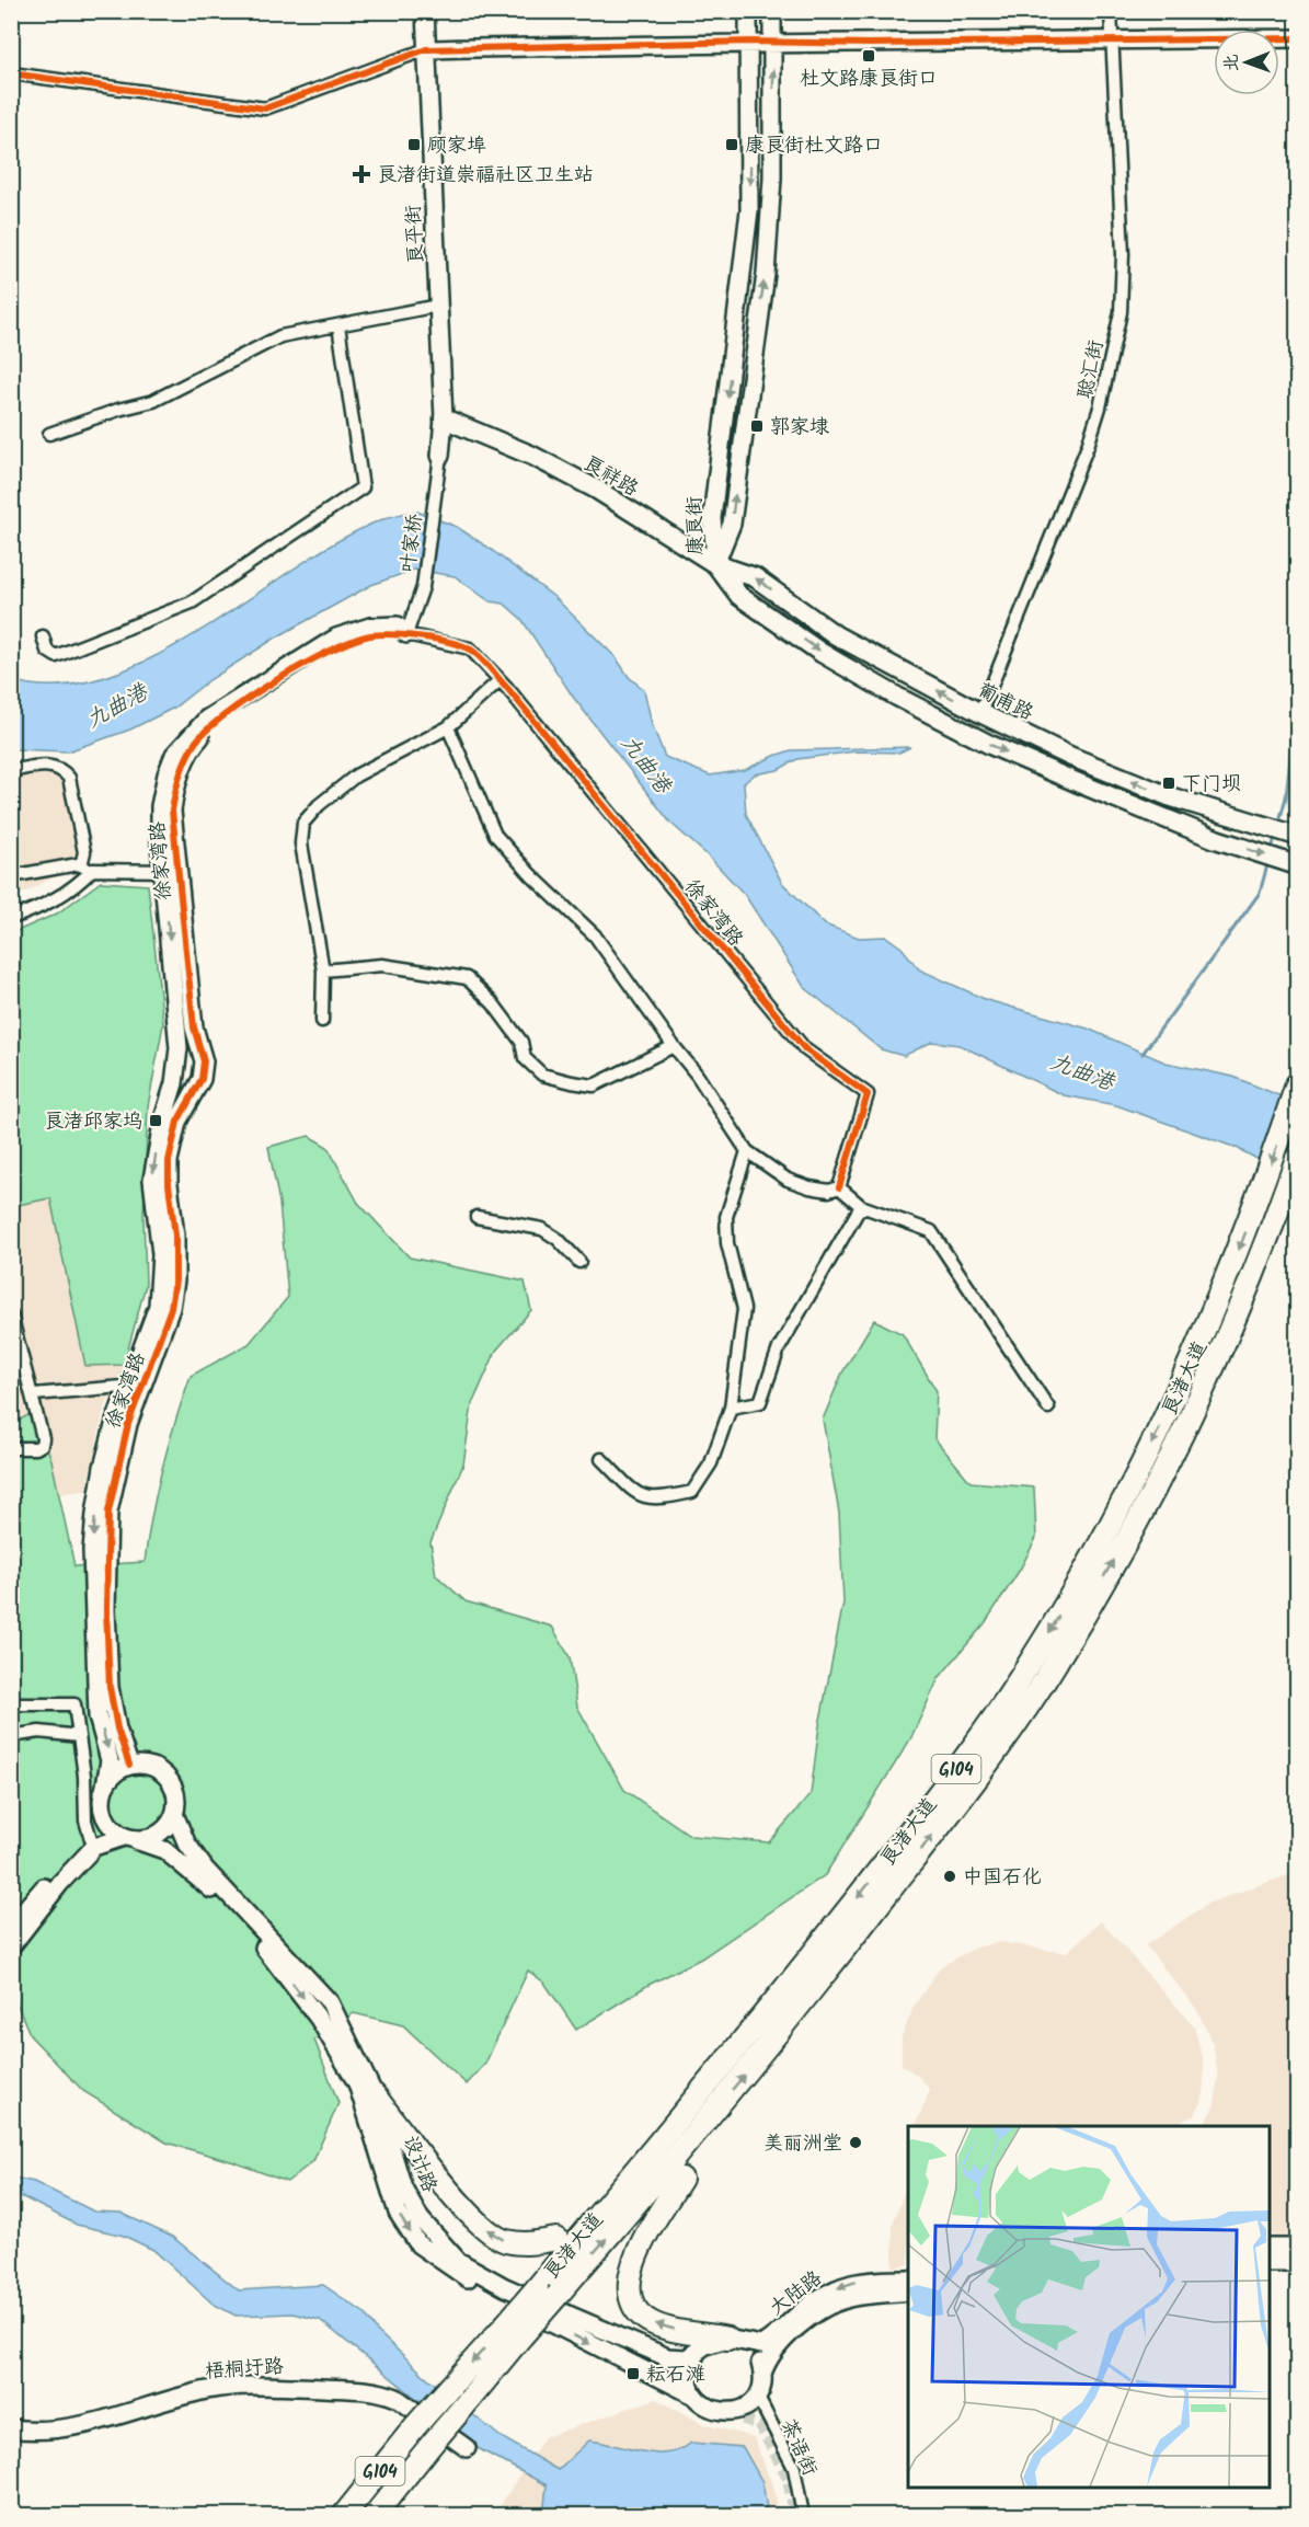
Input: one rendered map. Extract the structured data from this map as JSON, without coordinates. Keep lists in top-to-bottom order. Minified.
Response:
{"streets":{"highway":["良渚大道","G104"],"main road":["良祥路","葡甫路"],"street":["良平街","聪汇街","康良街","叶家桥","徐家湾路","设计路","大陆路","梧桐圩路","茶语街"]},"crossings":[["良平街","良祥路"],["良平街","叶家桥"],["聪汇街","葡甫路"],["良祥路","康良街"],["良祥路","葡甫路"],["康良街","葡甫路"],["叶家桥","徐家湾路"],["徐家湾路","设计路"],["良渚大道","G104"],["设计路","大陆路"],["设计路","茶语街"],["大陆路","茶语街"]],"one_way":["良祥路","葡甫路"],"water":["九曲港"],"places":{"transit":["杜文路康良街口","顾家埠","康良街杜文路口","郭家埭","下门坝","良渚邱家坞","耘石滩"],"health":["良渚街道崇福社区卫生站"],"other":["中国石化","美丽洲堂"]},"north":"left"}
